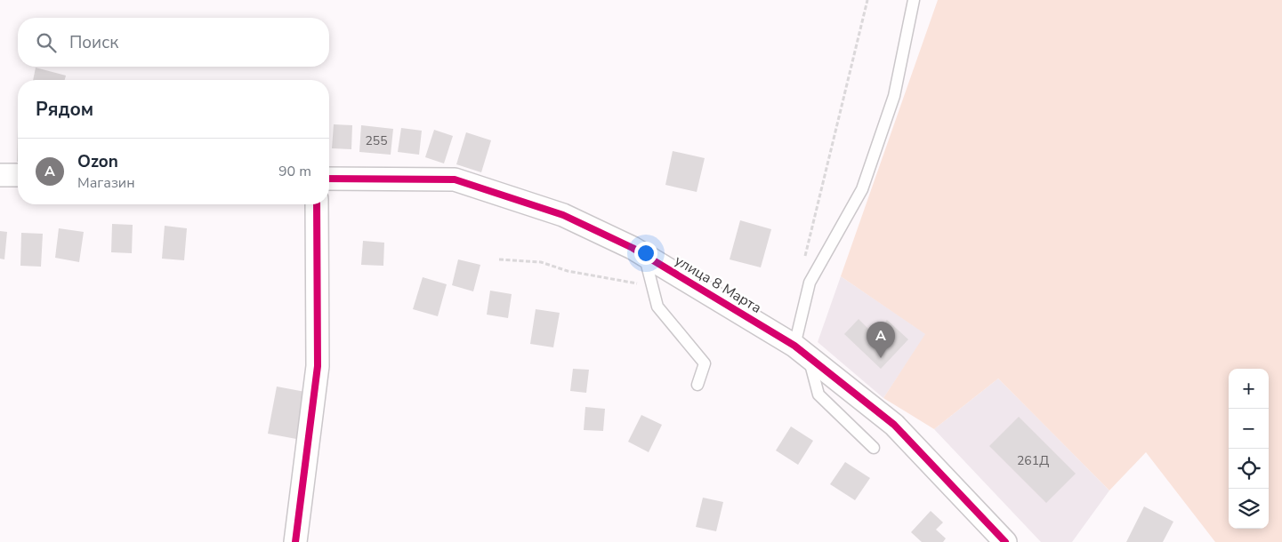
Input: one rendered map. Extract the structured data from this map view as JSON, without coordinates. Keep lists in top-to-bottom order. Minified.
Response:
{"streets":{"street":["улица 8 Марта"]},"house_numbers":["255","261Д"],"page":{"search":"Поиск","heading":"Рядом","list":[{"mark":"A","name":"Ozon","note":"Магазин","value":"90 m"}],"pins":"A","map_buttons":["+","−"]}}
